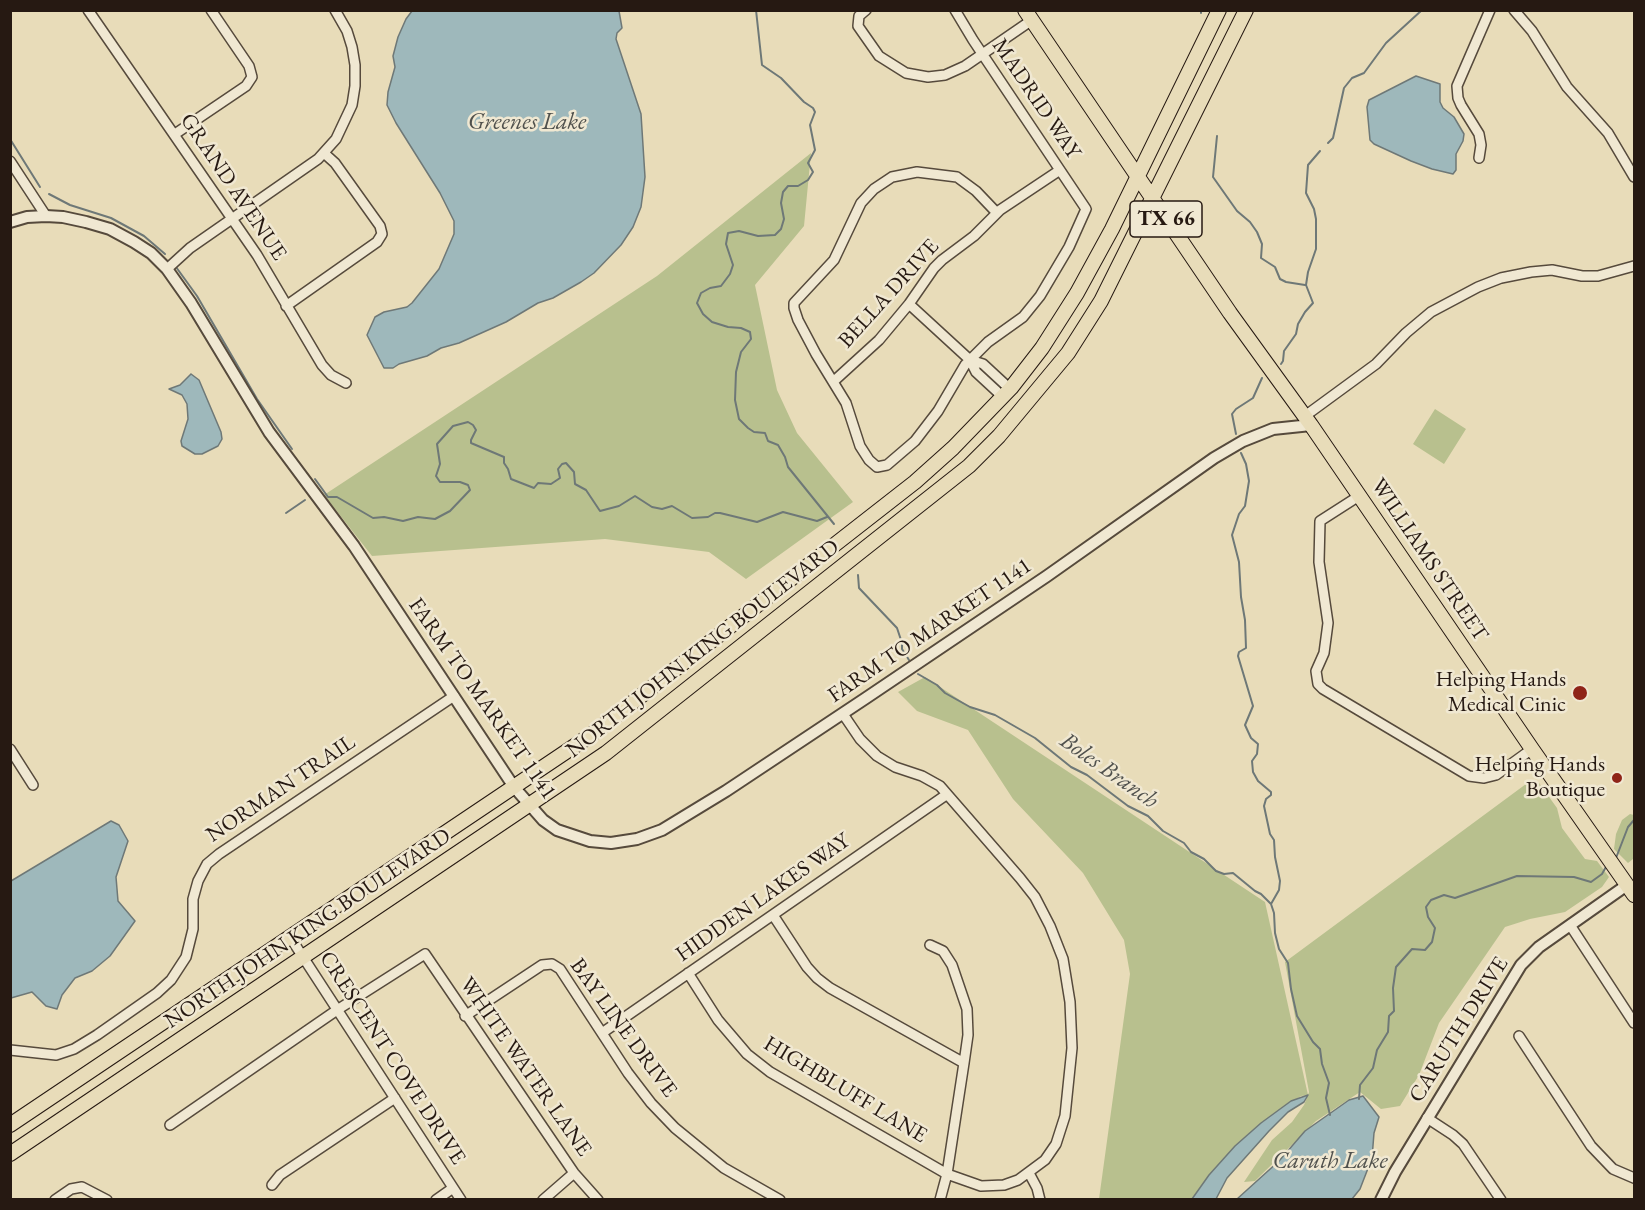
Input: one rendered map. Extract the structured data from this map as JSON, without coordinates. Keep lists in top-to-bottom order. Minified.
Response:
{"streets":{"main road":["TX 66","WILLIAMS STREET","NORTH JOHN KING BOULEVARD"],"street":["MADRID WAY","GRAND AVENUE","BELLA DRIVE","FARM TO MARKET 1141","NORMAN TRAIL","HIDDEN LAKES WAY","BAY LINE DRIVE","CARUTH DRIVE","CRESCENT COVE DRIVE","WHITE WATER LANE","HIGHBLUFF LANE"]},"crossings":[["MADRID WAY","BELLA DRIVE"],["TX 66","WILLIAMS STREET"],["TX 66","FARM TO MARKET 1141"],["TX 66","NORTH JOHN KING BOULEVARD"],["WILLIAMS STREET","FARM TO MARKET 1141"],["WILLIAMS STREET","CARUTH DRIVE"],["FARM TO MARKET 1141","NORTH JOHN KING BOULEVARD"],["FARM TO MARKET 1141","NORMAN TRAIL"],["NORTH JOHN KING BOULEVARD","CRESCENT COVE DRIVE"],["HIDDEN LAKES WAY","BAY LINE DRIVE"],["HIDDEN LAKES WAY","HIGHBLUFF LANE"],["BAY LINE DRIVE","WHITE WATER LANE"],["CRESCENT COVE DRIVE","WHITE WATER LANE"]],"water":["Greenes Lake","Boles Branch","Caruth Lake"],"places":["Helping Hands Medical Cinic","Helping Hands Boutique"]}
